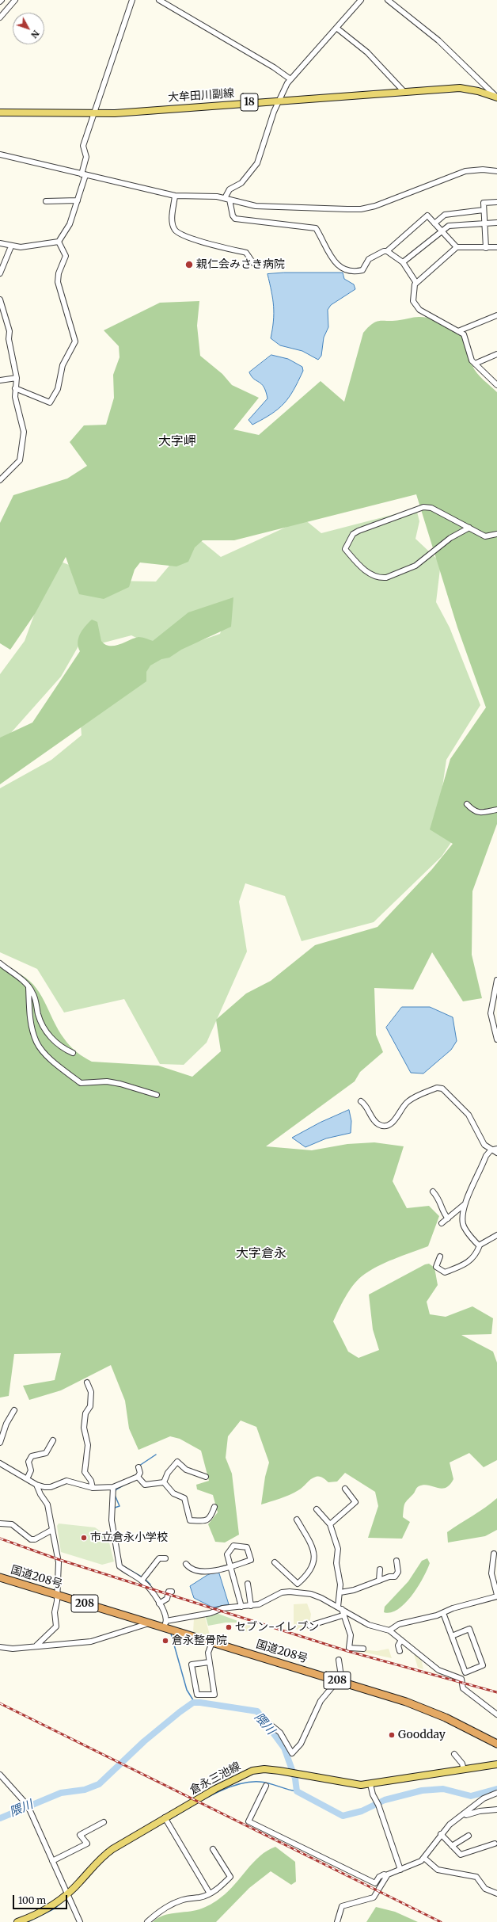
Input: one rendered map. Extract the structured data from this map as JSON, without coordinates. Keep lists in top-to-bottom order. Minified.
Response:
{"streets":{"highway":["国道208号","208"],"main road":["大牟田川副線","18","倉永三池線"]},"districts":["大字岬","大字倉永"],"water":["隈川"],"places":["親仁会みさき病院","市立倉永小学校","セブン-イレブン","倉永整骨院","Goodday"],"scale_bar":"100 m","north":"bottom right"}
